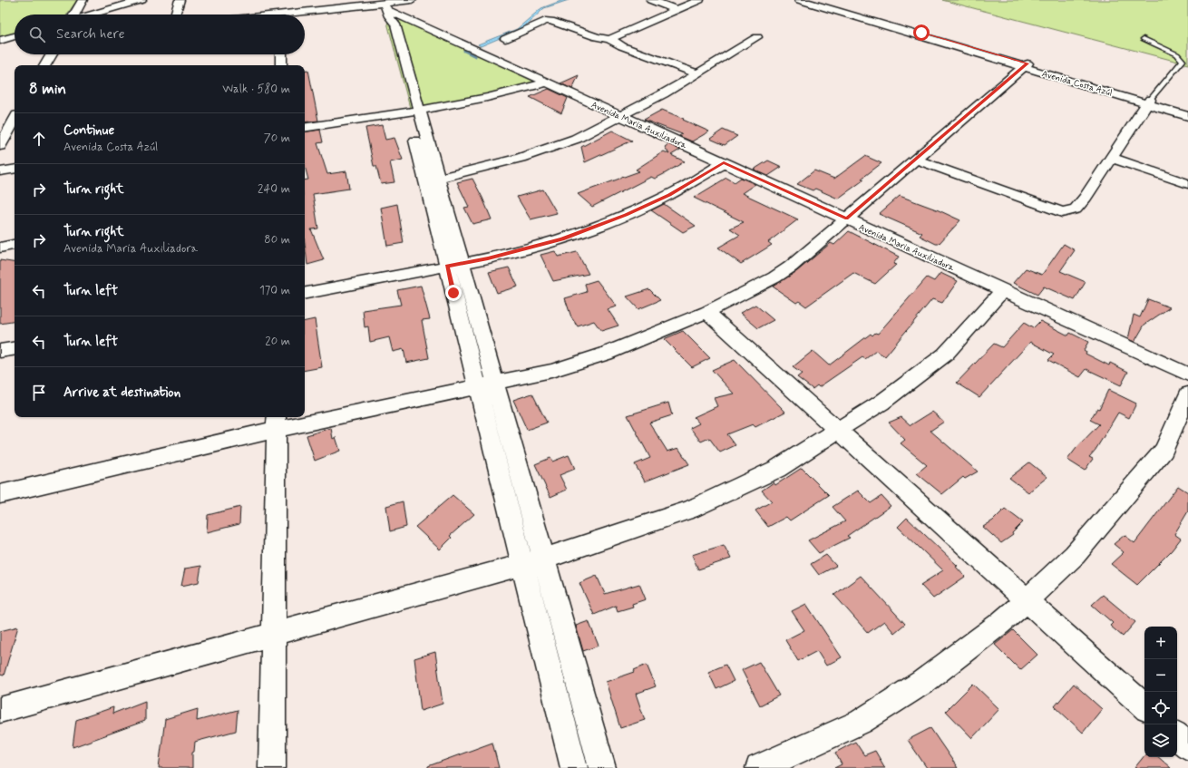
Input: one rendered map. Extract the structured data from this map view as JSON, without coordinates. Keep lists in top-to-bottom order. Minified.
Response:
{"streets":{"street":["Avenida Costa Azúl","Avenida Maria Auxiliadora"]},"page":{"search":"Search here","heading":["8 min","Walk · 580 m"],"list":[["Continue","Avenida Costa Azúl","70 m"],["Turn right","240 m"],["Turn right","Avenida Maria Auxiliadora","80 m"],["Turn left","170 m"],["Turn left","20 m"],"Arrive at destination"],"map_buttons":["+","−"]}}
